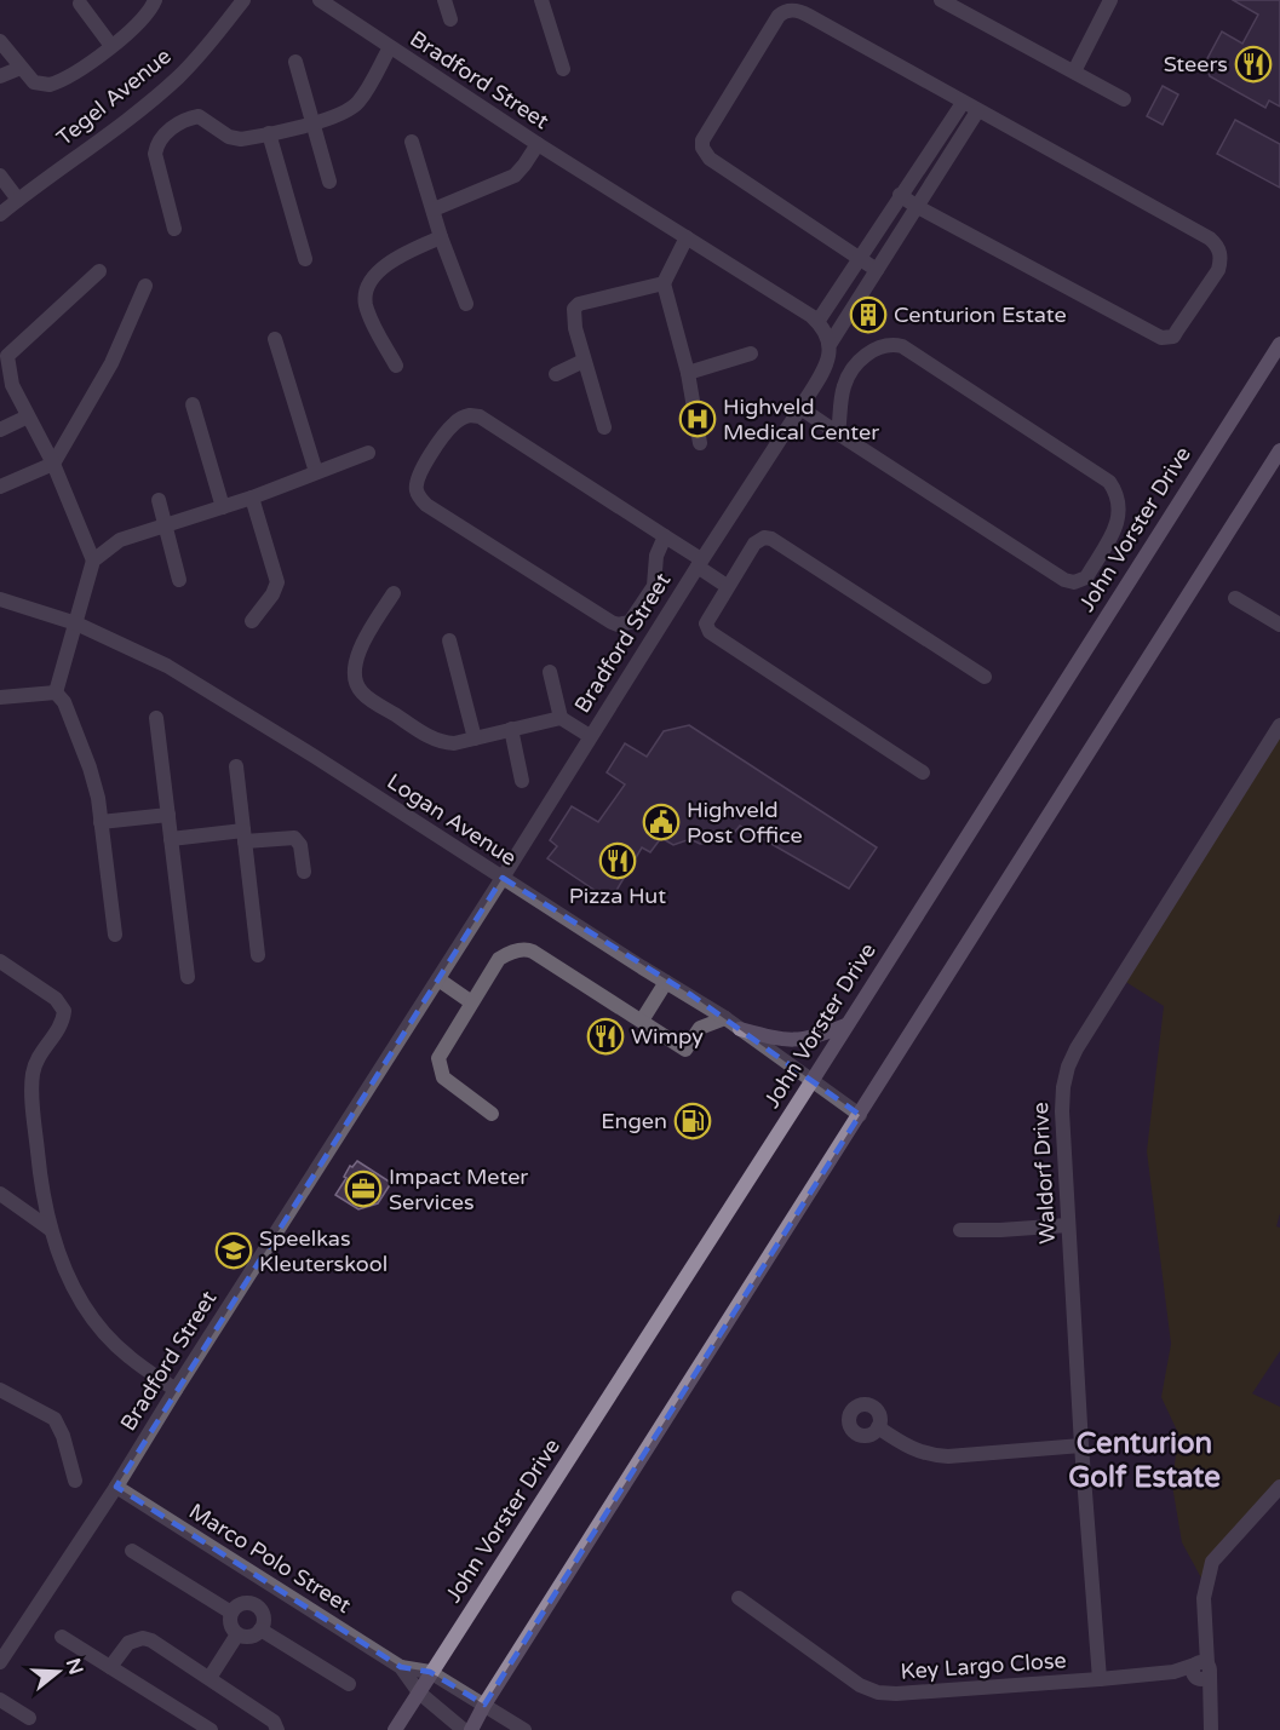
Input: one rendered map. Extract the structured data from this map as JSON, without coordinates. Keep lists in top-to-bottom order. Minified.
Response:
{"streets":{"main road":["John Vorster Drive"],"street":["Bradford Street","Tegel Avenue","Logan Avenue","Waldorf Drive","Marco Polo Street","Key Largo Close"]},"crossings":[["Bradford Street","Logan Avenue"],["Bradford Street","Marco Polo Street"],["John Vorster Drive","Logan Avenue"],["John Vorster Drive","Marco Polo Street"],["Waldorf Drive","Key Largo Close"]],"districts":["Centurion Golf Estate"],"places":{"restaurant":["Steers","Pizza Hut","Wimpy"],"building":["Centurion Estate"],"hospital":["Highveld Medical Center"],"public building":["Highveld Post Office"],"fuel station":["Engen"],"office":["Impact Meter Services"],"school or university":["Speelkas Kleuterskool"]},"north":"right"}
